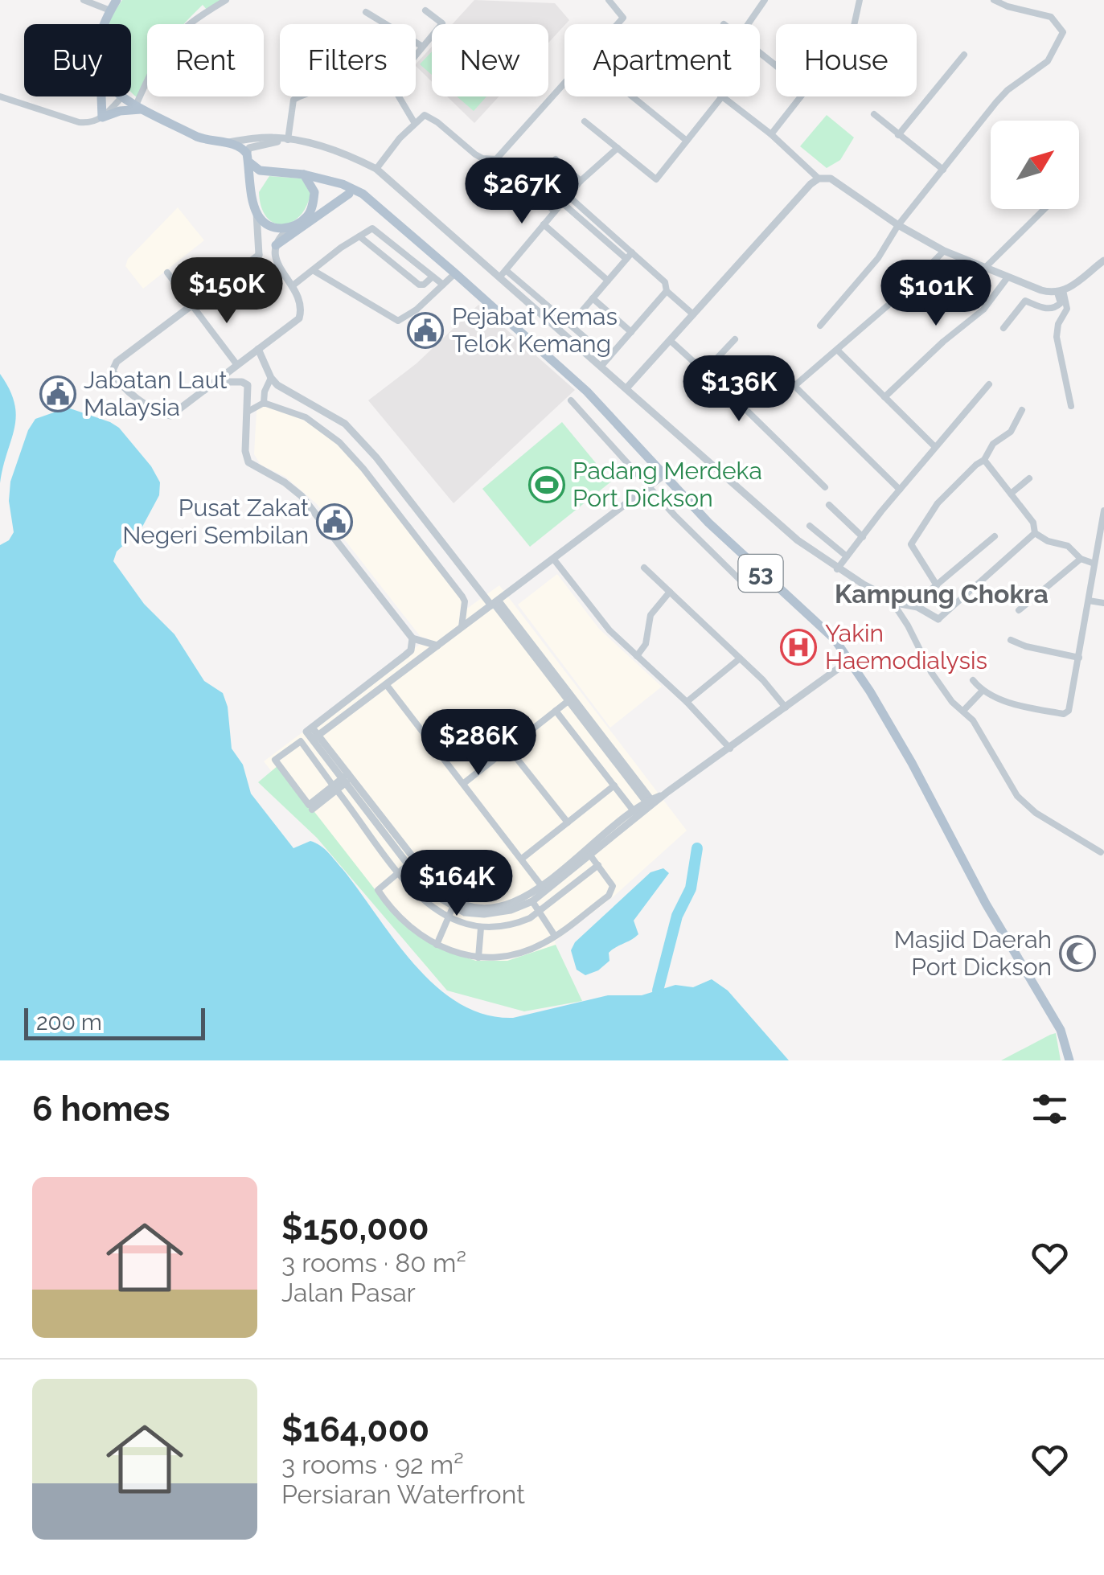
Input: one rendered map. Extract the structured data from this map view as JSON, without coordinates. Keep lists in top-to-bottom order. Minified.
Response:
{"streets":{"main road":["53"]},"districts":["Kampung Chokra"],"places":{"public building":["Pejabat Kemas Telok Kemang","Jabatan Laut Malaysia","Pusat Zakat Negeri Sembilan"],"sports":["Padang Merdeka Port Dickson"],"hospital":["Yakin Haemodialysis"],"mosque":["Masjid Daerah Port Dickson"]},"scale_bar":"200 m","north":"top right","page":{"chip":["Buy","Rent","Filters","New","Apartment","House"],"price":["$267K","$150K","$101K","$136K","$286K","$164K"],"scale":"200 m","heading":"6 homes","list":[{"name":"$150,000","note":"3 rooms · 80 m² · Jalan Pasar"},{"name":"$164,000","note":"3 rooms · 92 m² · Persiaran Waterfront"}]}}
